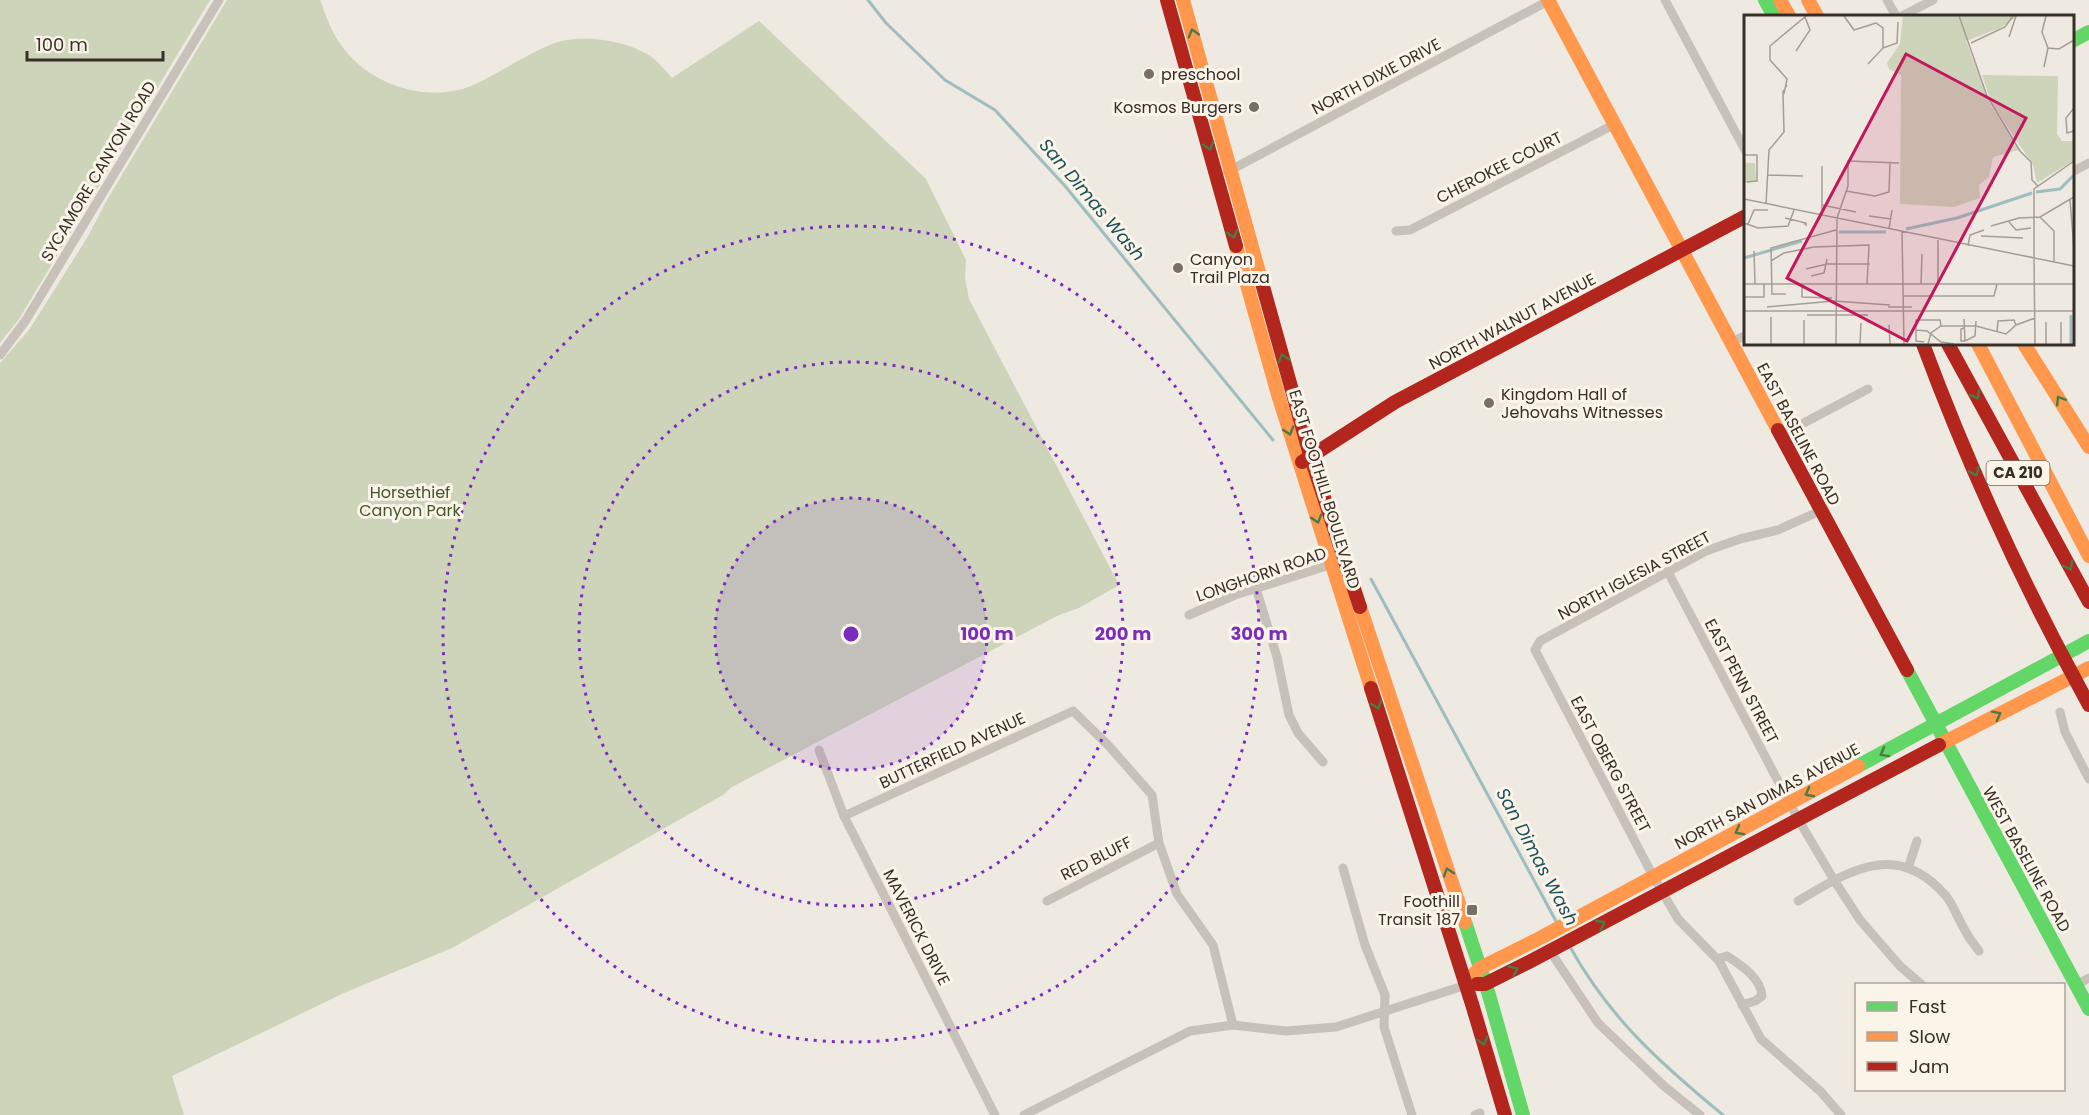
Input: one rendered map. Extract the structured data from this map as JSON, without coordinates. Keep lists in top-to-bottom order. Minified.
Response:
{"streets":{"main road":["NORTH WALNUT AVENUE","EAST BASELINE ROAD","CA 210","EAST FOOTHILL BOULEVARD","NORTH SAN DIMAS AVENUE","WEST BASELINE ROAD"],"street":["NORTH DIXIE DRIVE","CHEROKEE COURT","SYCAMORE CANYON ROAD","LONGHORN ROAD","NORTH IGLESIA STREET","EAST PENN STREET","BUTTERFIELD AVENUE","EAST OBERG STREET","RED BLUFF","MAVERICK DRIVE"]},"crossings":[["NORTH DIXIE DRIVE","EAST BASELINE ROAD"],["NORTH DIXIE DRIVE","EAST FOOTHILL BOULEVARD"],["CHEROKEE COURT","EAST BASELINE ROAD"],["NORTH WALNUT AVENUE","EAST BASELINE ROAD"],["NORTH WALNUT AVENUE","EAST FOOTHILL BOULEVARD"],["EAST BASELINE ROAD","NORTH IGLESIA STREET"],["EAST BASELINE ROAD","NORTH SAN DIMAS AVENUE"],["EAST BASELINE ROAD","WEST BASELINE ROAD"],["EAST FOOTHILL BOULEVARD","LONGHORN ROAD"],["EAST FOOTHILL BOULEVARD","NORTH SAN DIMAS AVENUE"],["NORTH IGLESIA STREET","EAST PENN STREET"],["NORTH IGLESIA STREET","EAST OBERG STREET"],["EAST PENN STREET","NORTH SAN DIMAS AVENUE"],["BUTTERFIELD AVENUE","RED BLUFF"],["BUTTERFIELD AVENUE","MAVERICK DRIVE"],["EAST OBERG STREET","NORTH SAN DIMAS AVENUE"],["NORTH SAN DIMAS AVENUE","WEST BASELINE ROAD"]],"water":["San Dimas Wash"],"parks":["Horsethief Canyon Park"],"places":{"other":["preschool","Kosmos Burgers","Canyon Trail Plaza","Kingdom Hall of Jehovahs Witnesses"],"transit":["Foothill Transit 187"]},"legend":["Fast","Slow","Jam"],"scale_bar":"100 m","rings":["100 m","200 m","300 m"]}
